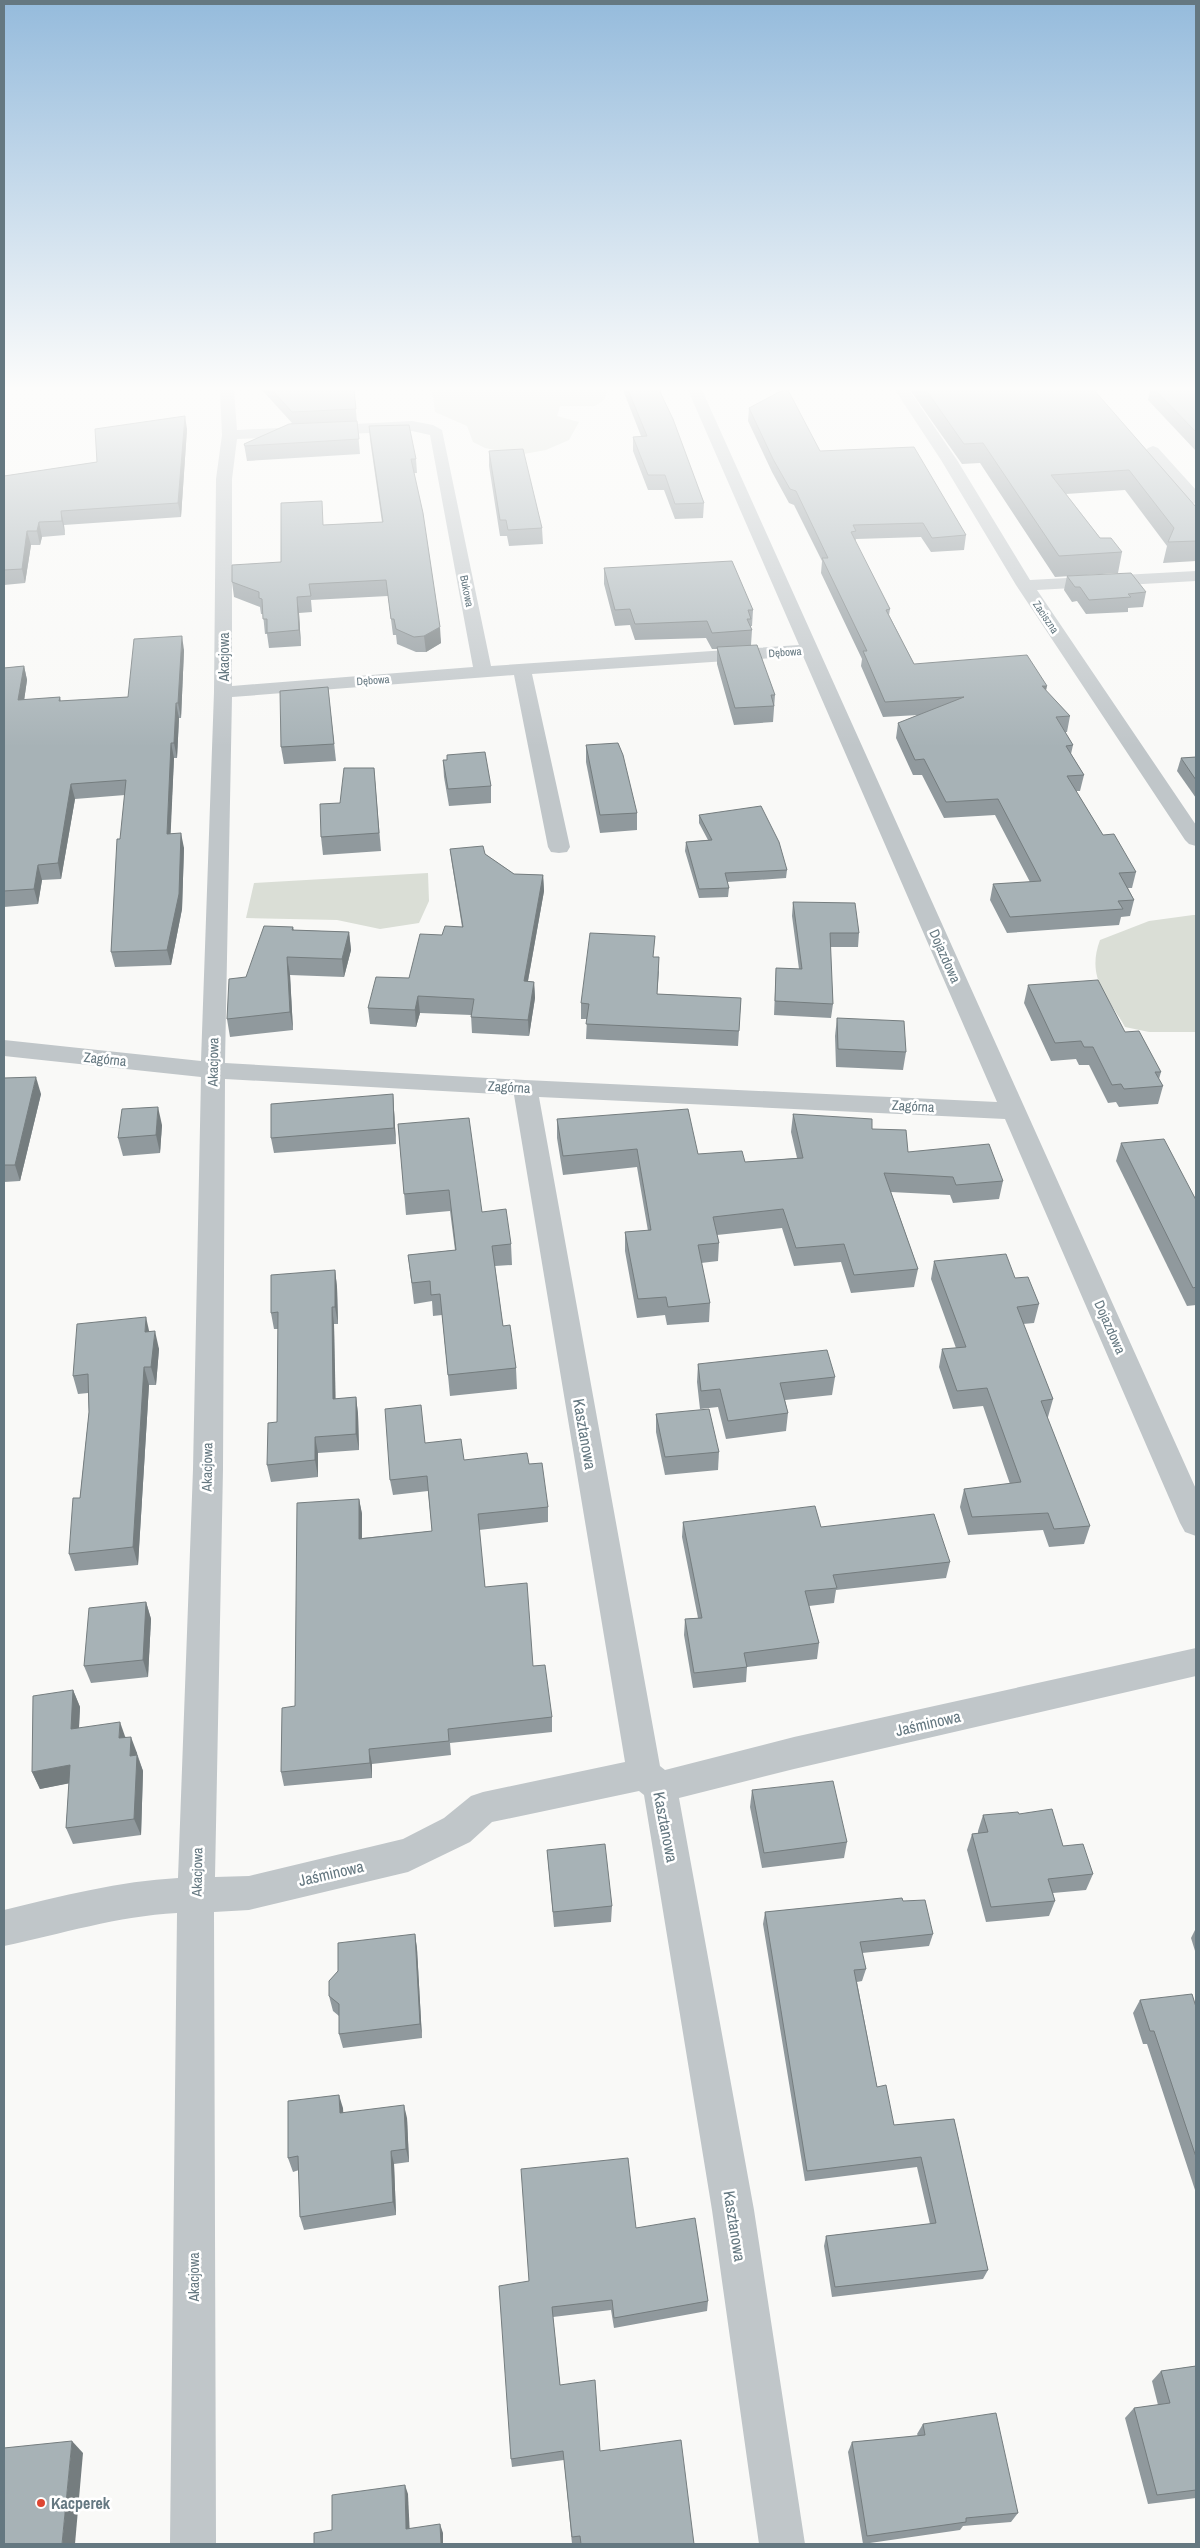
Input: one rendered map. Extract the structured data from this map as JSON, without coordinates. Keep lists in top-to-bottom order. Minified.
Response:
{"streets":{"street":["Bukowa","Zaciszna","Dębowa","Akacjowa","Dojazdowa","Zagórna","Kasztanowa","Jaśminowa"]},"crossings":[["Bukowa","Dębowa"],["Dębowa","Akacjowa"],["Dębowa","Dojazdowa"],["Akacjowa","Zagórna"],["Akacjowa","Jaśminowa"],["Dojazdowa","Zagórna"],["Zagórna","Kasztanowa"],["Kasztanowa","Jaśminowa"]],"places":["Kacperek"]}
